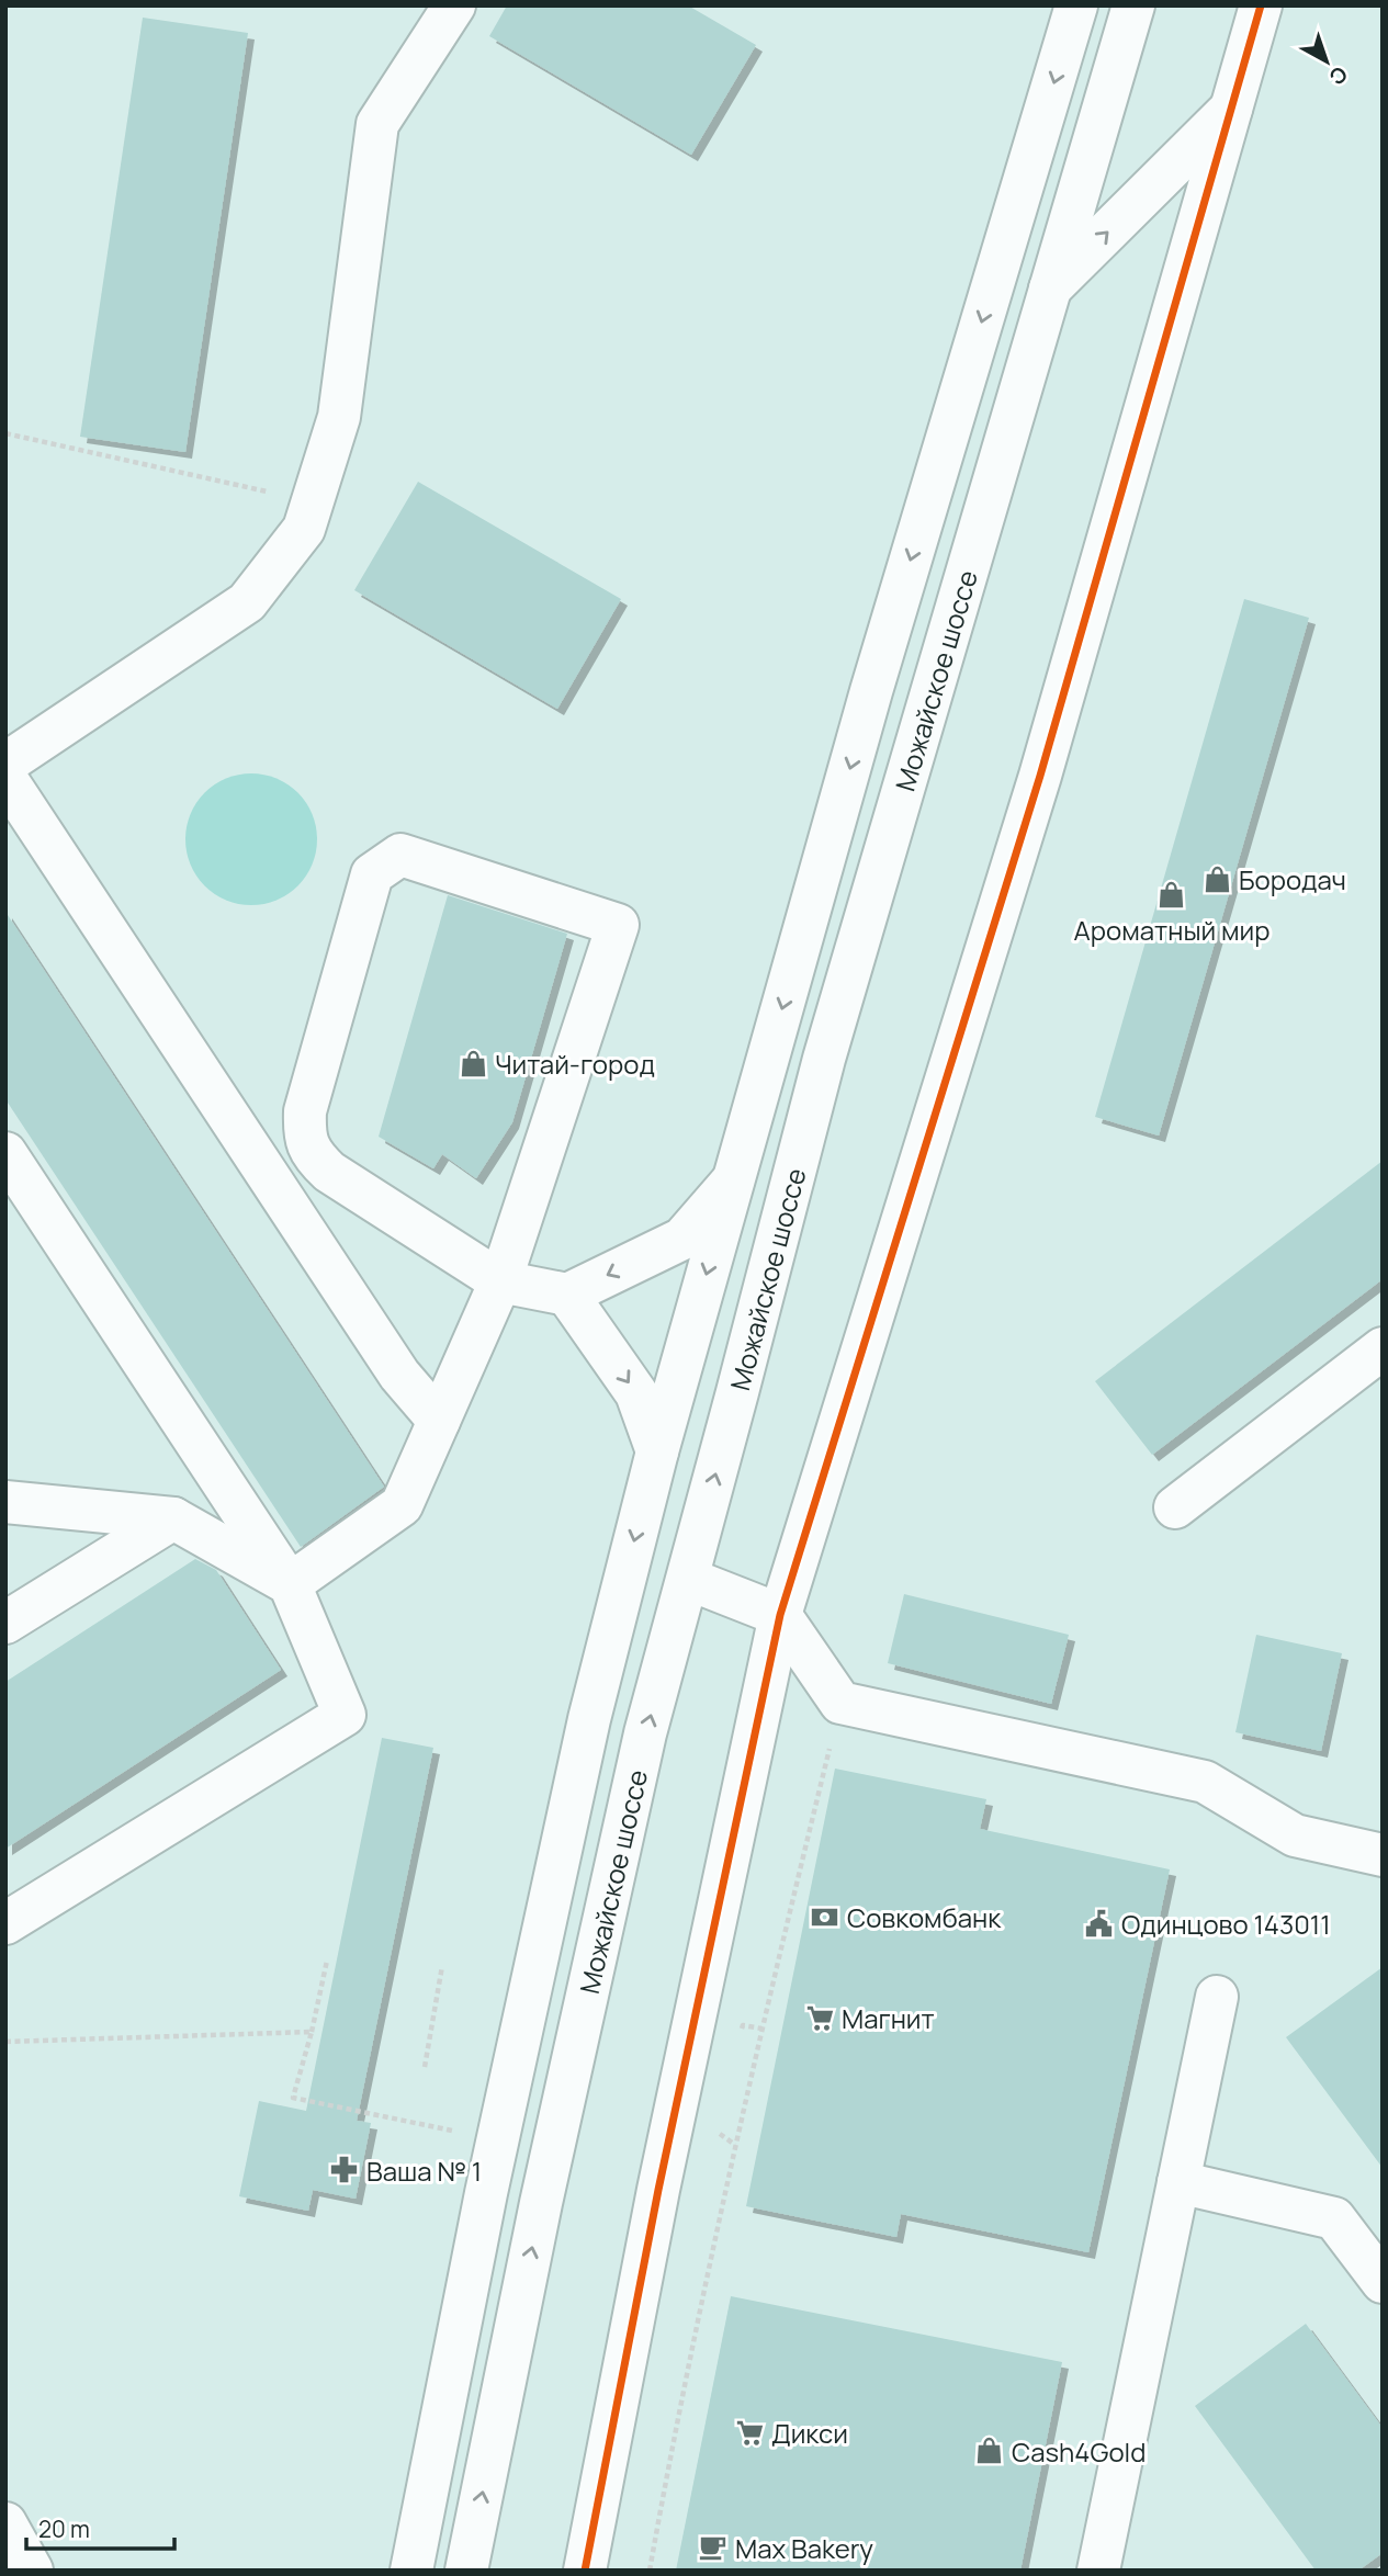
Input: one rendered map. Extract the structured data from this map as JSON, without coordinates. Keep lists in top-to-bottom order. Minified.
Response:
{"streets":{"main road":["Можайское шоссе"]},"places":{"shop":["Бородач","Ароматный мир","Читай-город","Cash4Gold"],"bank":["Совкомбанк"],"public building":["Одинцово 143011"],"supermarket":["Магнит","Дикси"],"pharmacy":["Ваша № 1"],"cafe":["Max Bakery"]},"scale_bar":"20 m","north":"bottom right"}
